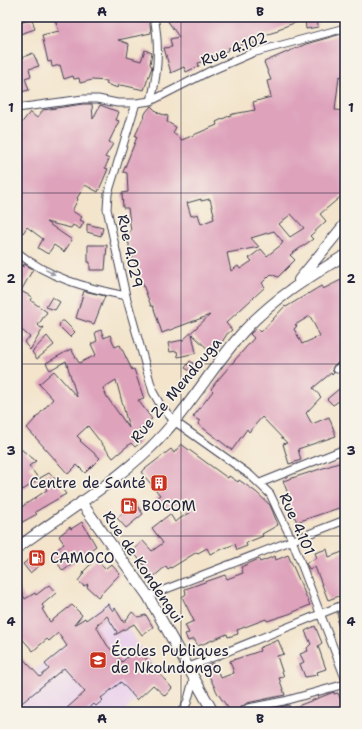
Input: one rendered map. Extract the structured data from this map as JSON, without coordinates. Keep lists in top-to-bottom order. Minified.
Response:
{"streets":{"main road":["Rue Ze Mendouga","Rue de Kondengui"],"street":["Rue 4.102","Rue 4.029","Rue 4.101"]},"crossings":[["Rue 4.102","Rue 4.029"],["Rue 4.029","Rue Ze Mendouga"],["Rue 4.029","Rue 4.101"],["Rue Ze Mendouga","Rue 4.101"],["Rue Ze Mendouga","Rue de Kondengui"]],"places":{"building":["Centre de Santé"],"fuel station":["BOCOM","CAMOCO"],"school or university":["Écoles Publiques de Nkolndongo"]},"grid":{"columns":["A","B"],"rows":["1","2","3","4"]}}
